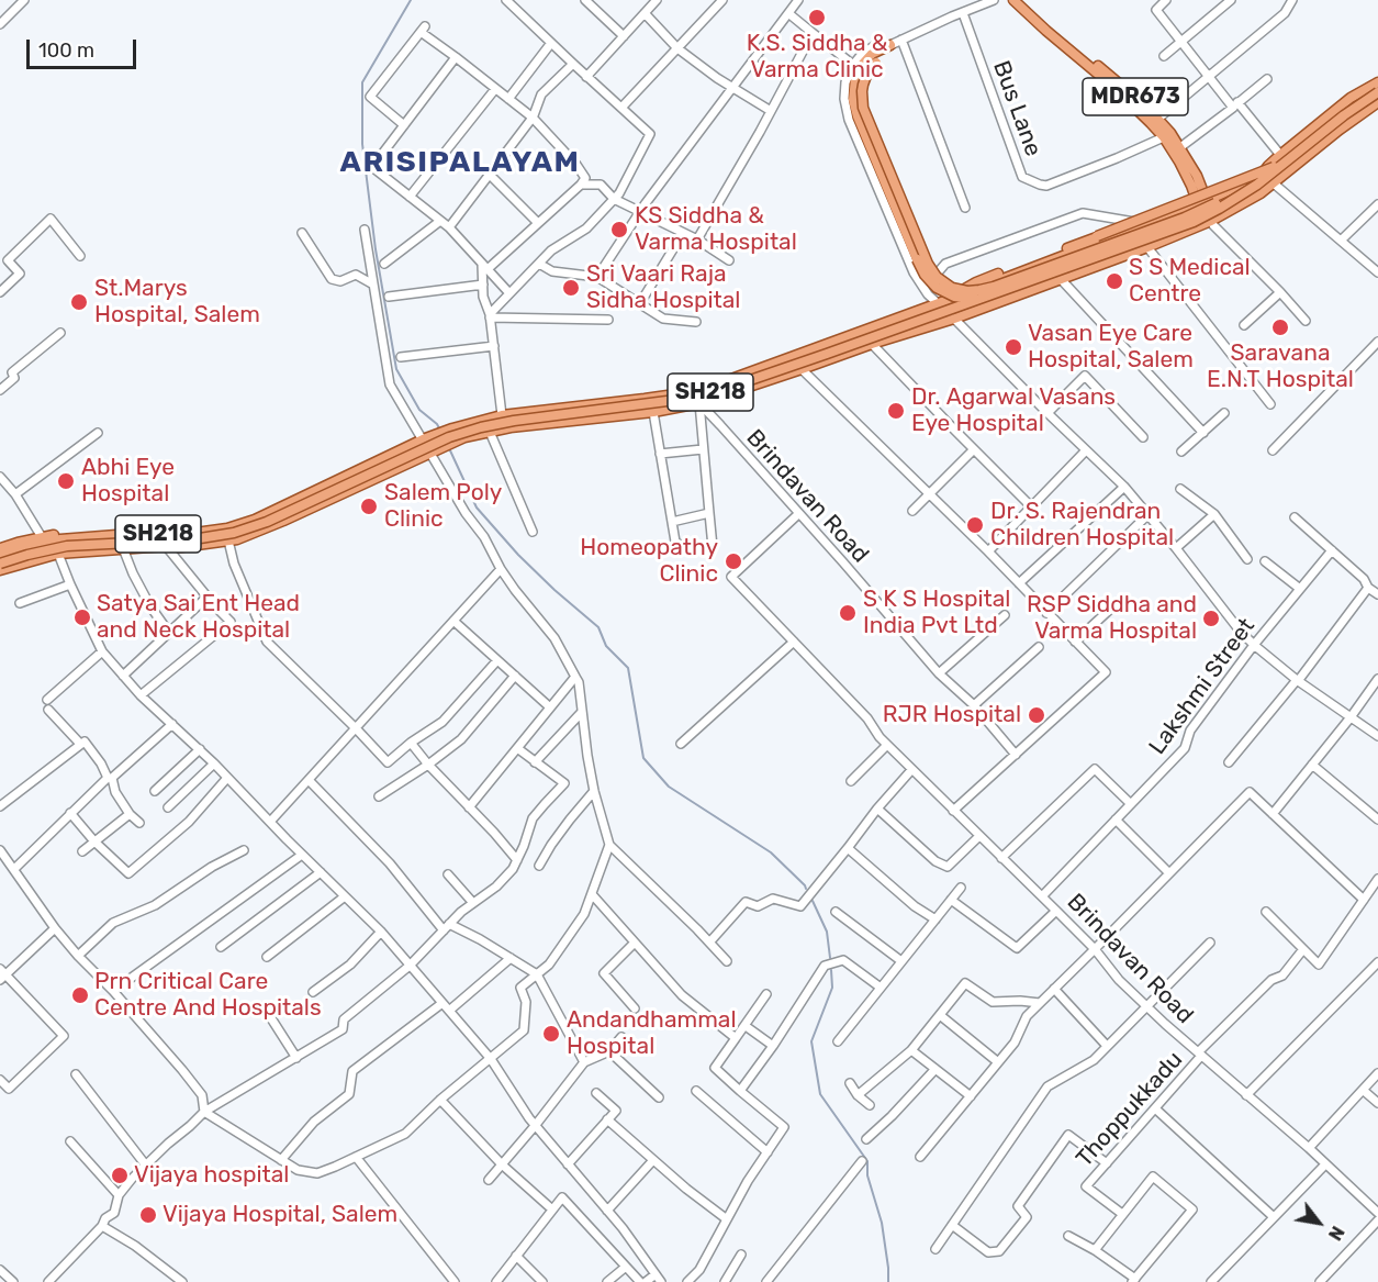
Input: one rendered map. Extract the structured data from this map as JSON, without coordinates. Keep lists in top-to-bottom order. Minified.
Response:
{"streets":{"main road":["MDR673","SH218"],"street":["Bus Lane","Brindavan Road","Lakshmi Street","Thoppukkadu"]},"crossings":[["MDR673","Bus Lane"],["Brindavan Road","Lakshmi Street"],["Brindavan Road","Thoppukkadu"]],"districts":["ARISIPALAYAM"],"places":["K.S. Siddha & Varma Clinic","KS Siddha & Varma Hospital","S S Medical Centre","Sri Vaari Raja Sidha Hospital","St.Marys Hospital, Salem","Saravana E.N.T Hospital","Vasan Eye Care Hospital, Salem","Dr. Agarwal Vasans Eye Hospital","Abhi Eye Hospital","Salem Poly Clinic","Dr. S. Rajendran Children Hospital","Homeopathy Clinic","S K S Hospital India Pvt Ltd","Satya Sai Ent Head and Neck Hospital","RSP Siddha and Varma Hospital","RJR Hospital","Prn Critical Care Centre And Hospitals","Andandhammal Hospital","Vijaya hospital","Vijaya Hospital, Salem"],"scale_bar":"100 m","north":"bottom right"}
